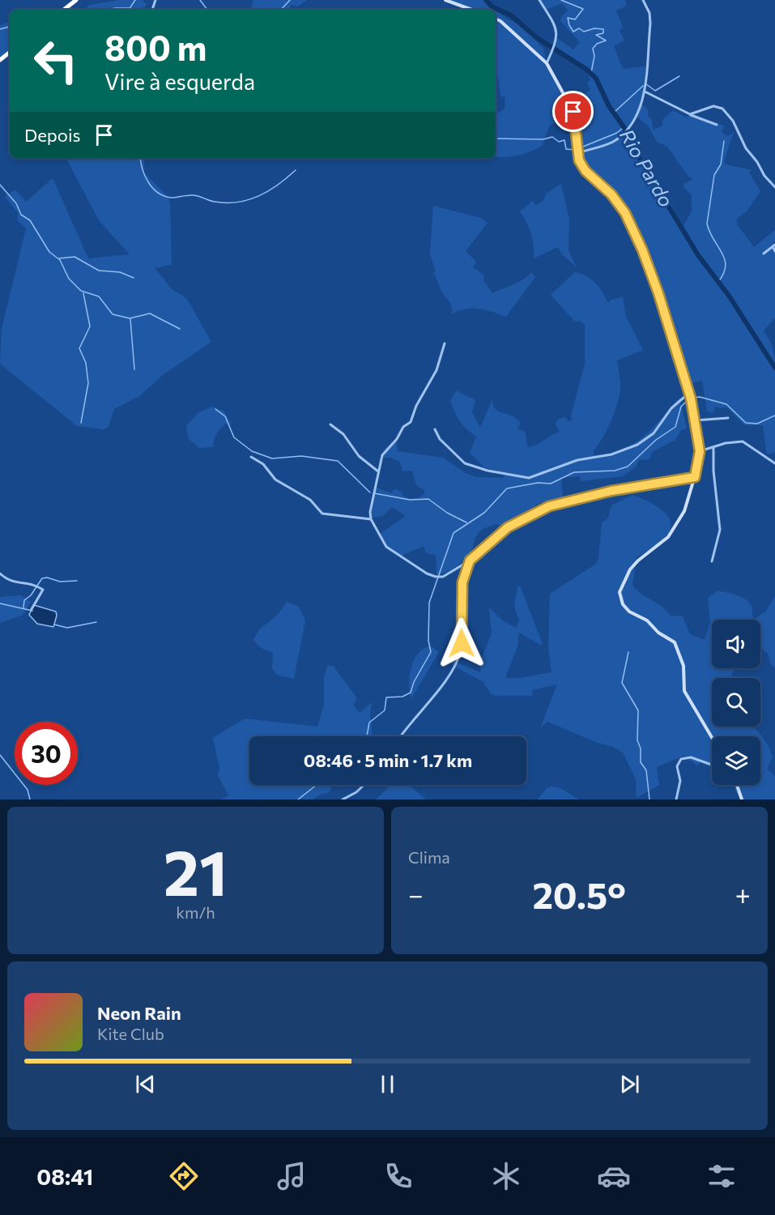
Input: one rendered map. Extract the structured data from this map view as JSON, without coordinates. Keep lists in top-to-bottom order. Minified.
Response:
{"water":["Rio Pardo"],"page":{"turn":["800 m","Vire à esquerda"],"then":"Depois","limit":"30","trip":"08:46 · 5 min · 1.7 km","tile":[["21","km/h"],"Clima"],"heat":["−","20.5°","+"],"song":["Neon Rain","Kite Club"],"tabs":"08:41"}}
